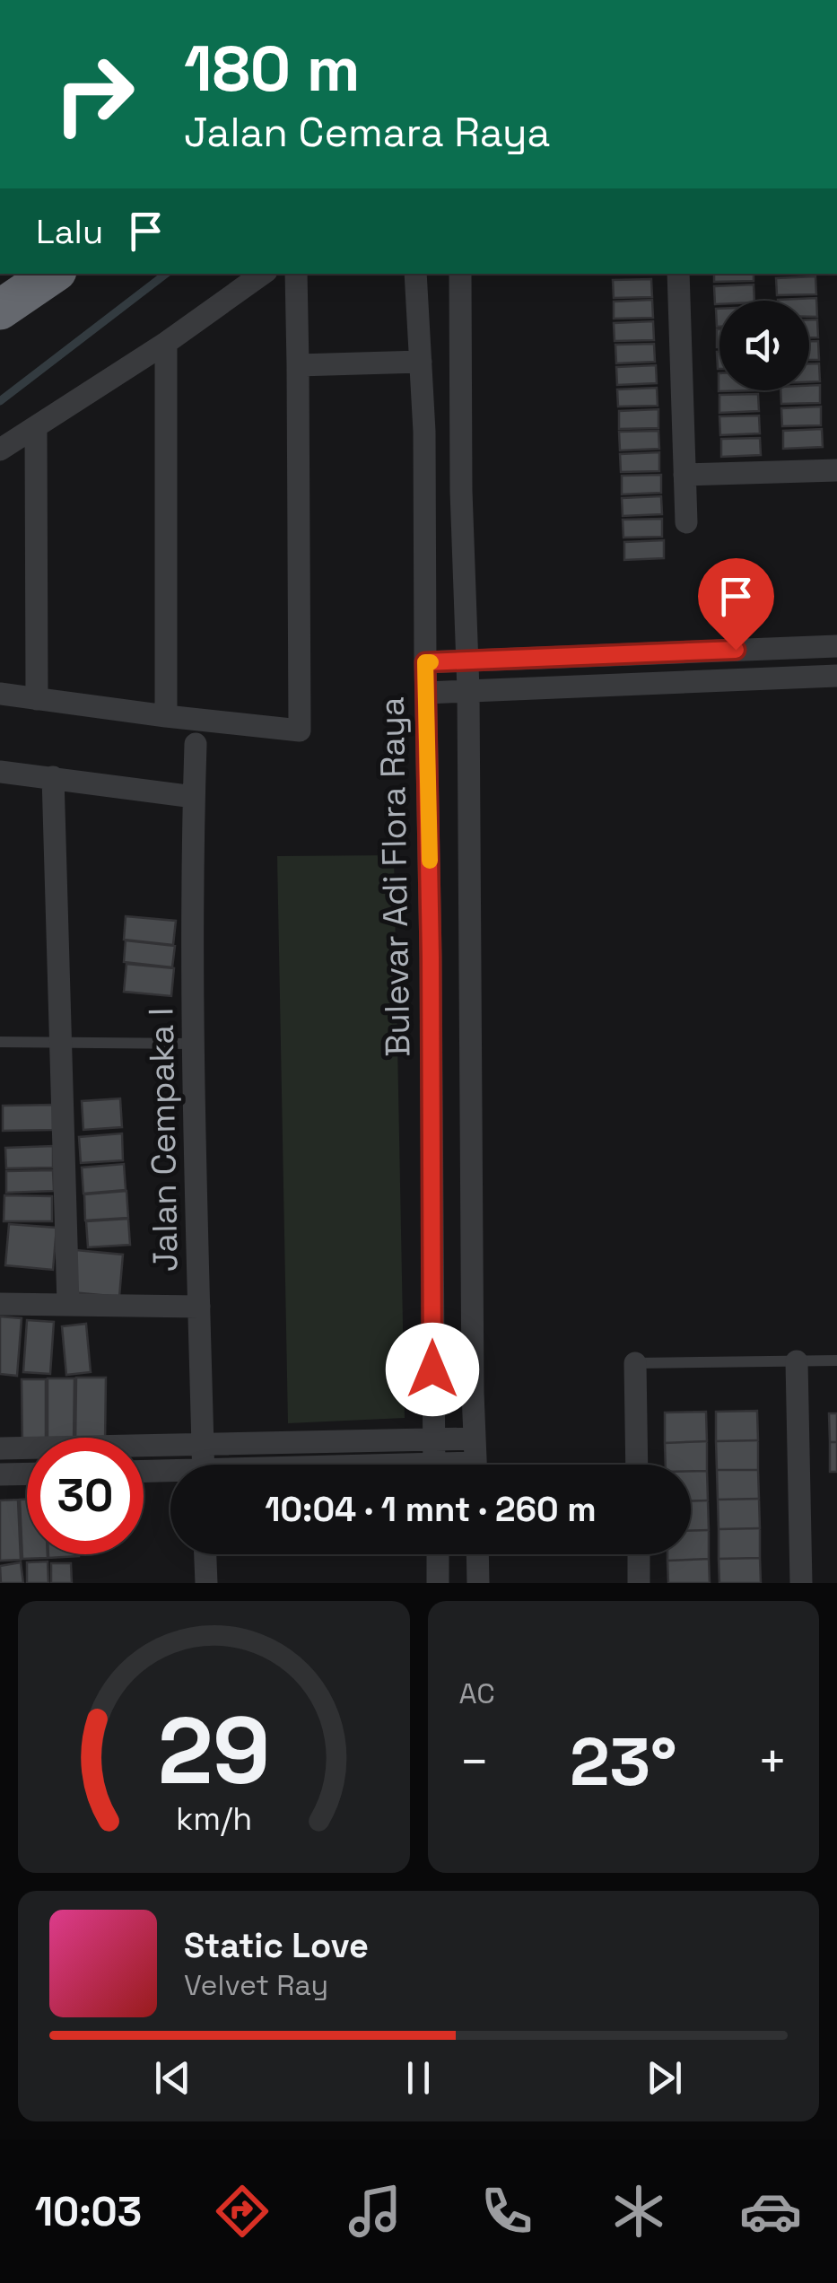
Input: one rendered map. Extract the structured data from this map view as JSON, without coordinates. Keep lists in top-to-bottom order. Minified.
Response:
{"streets":{"street":["Bulevar Adi Flora Raya","Jalan Cempaka I"]},"page":{"turn":["180 m","Jalan Cemara Raya"],"then":"Lalu","limit":"30","trip":"10:04 · 1 mnt · 260 m","tile":"AC","heat":["−","23°","+"],"song":["Static Love","Velvet Ray"],"tabs":"10:03","gauge":["29","km/h"]}}
